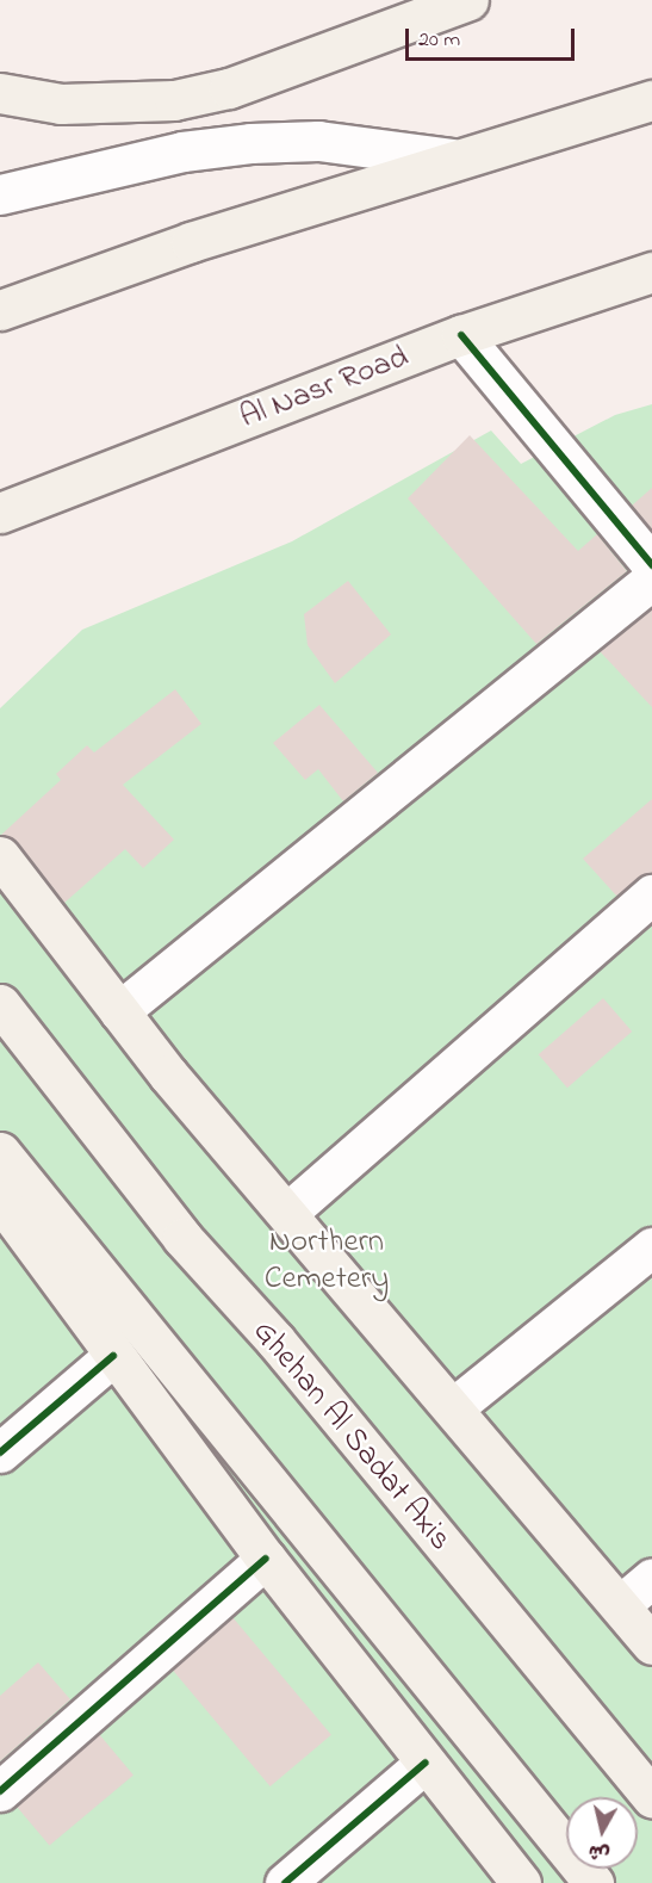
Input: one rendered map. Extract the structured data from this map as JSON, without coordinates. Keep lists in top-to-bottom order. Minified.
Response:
{"streets":{"main road":["Al Nasr Road","Ghehan Al Sadat Axis"]},"parks":["Northern Cemetery"],"scale_bar":"20 m","north":"bottom"}
